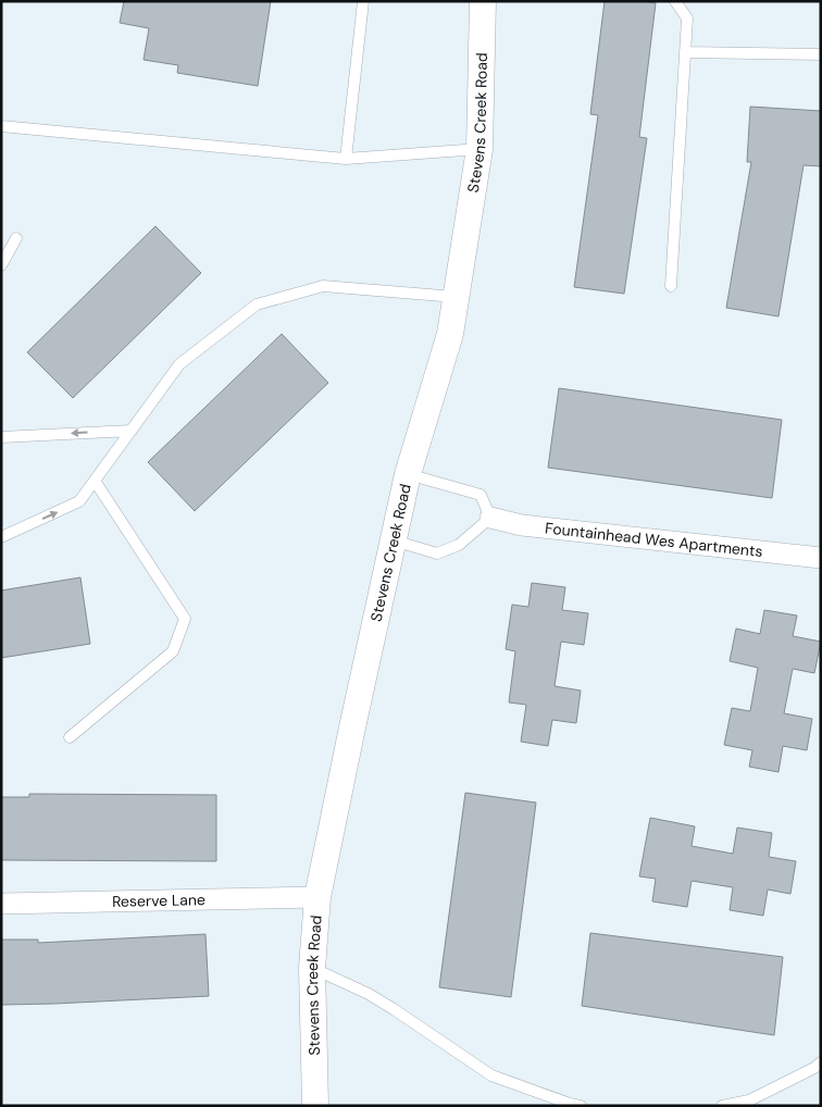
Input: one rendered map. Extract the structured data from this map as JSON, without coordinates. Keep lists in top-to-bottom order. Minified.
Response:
{"streets":{"street":["Stevens Creek Road","Fountainhead Wes Apartments","Reserve Lane"]},"crossings":[["Stevens Creek Road","Reserve Lane"]]}
